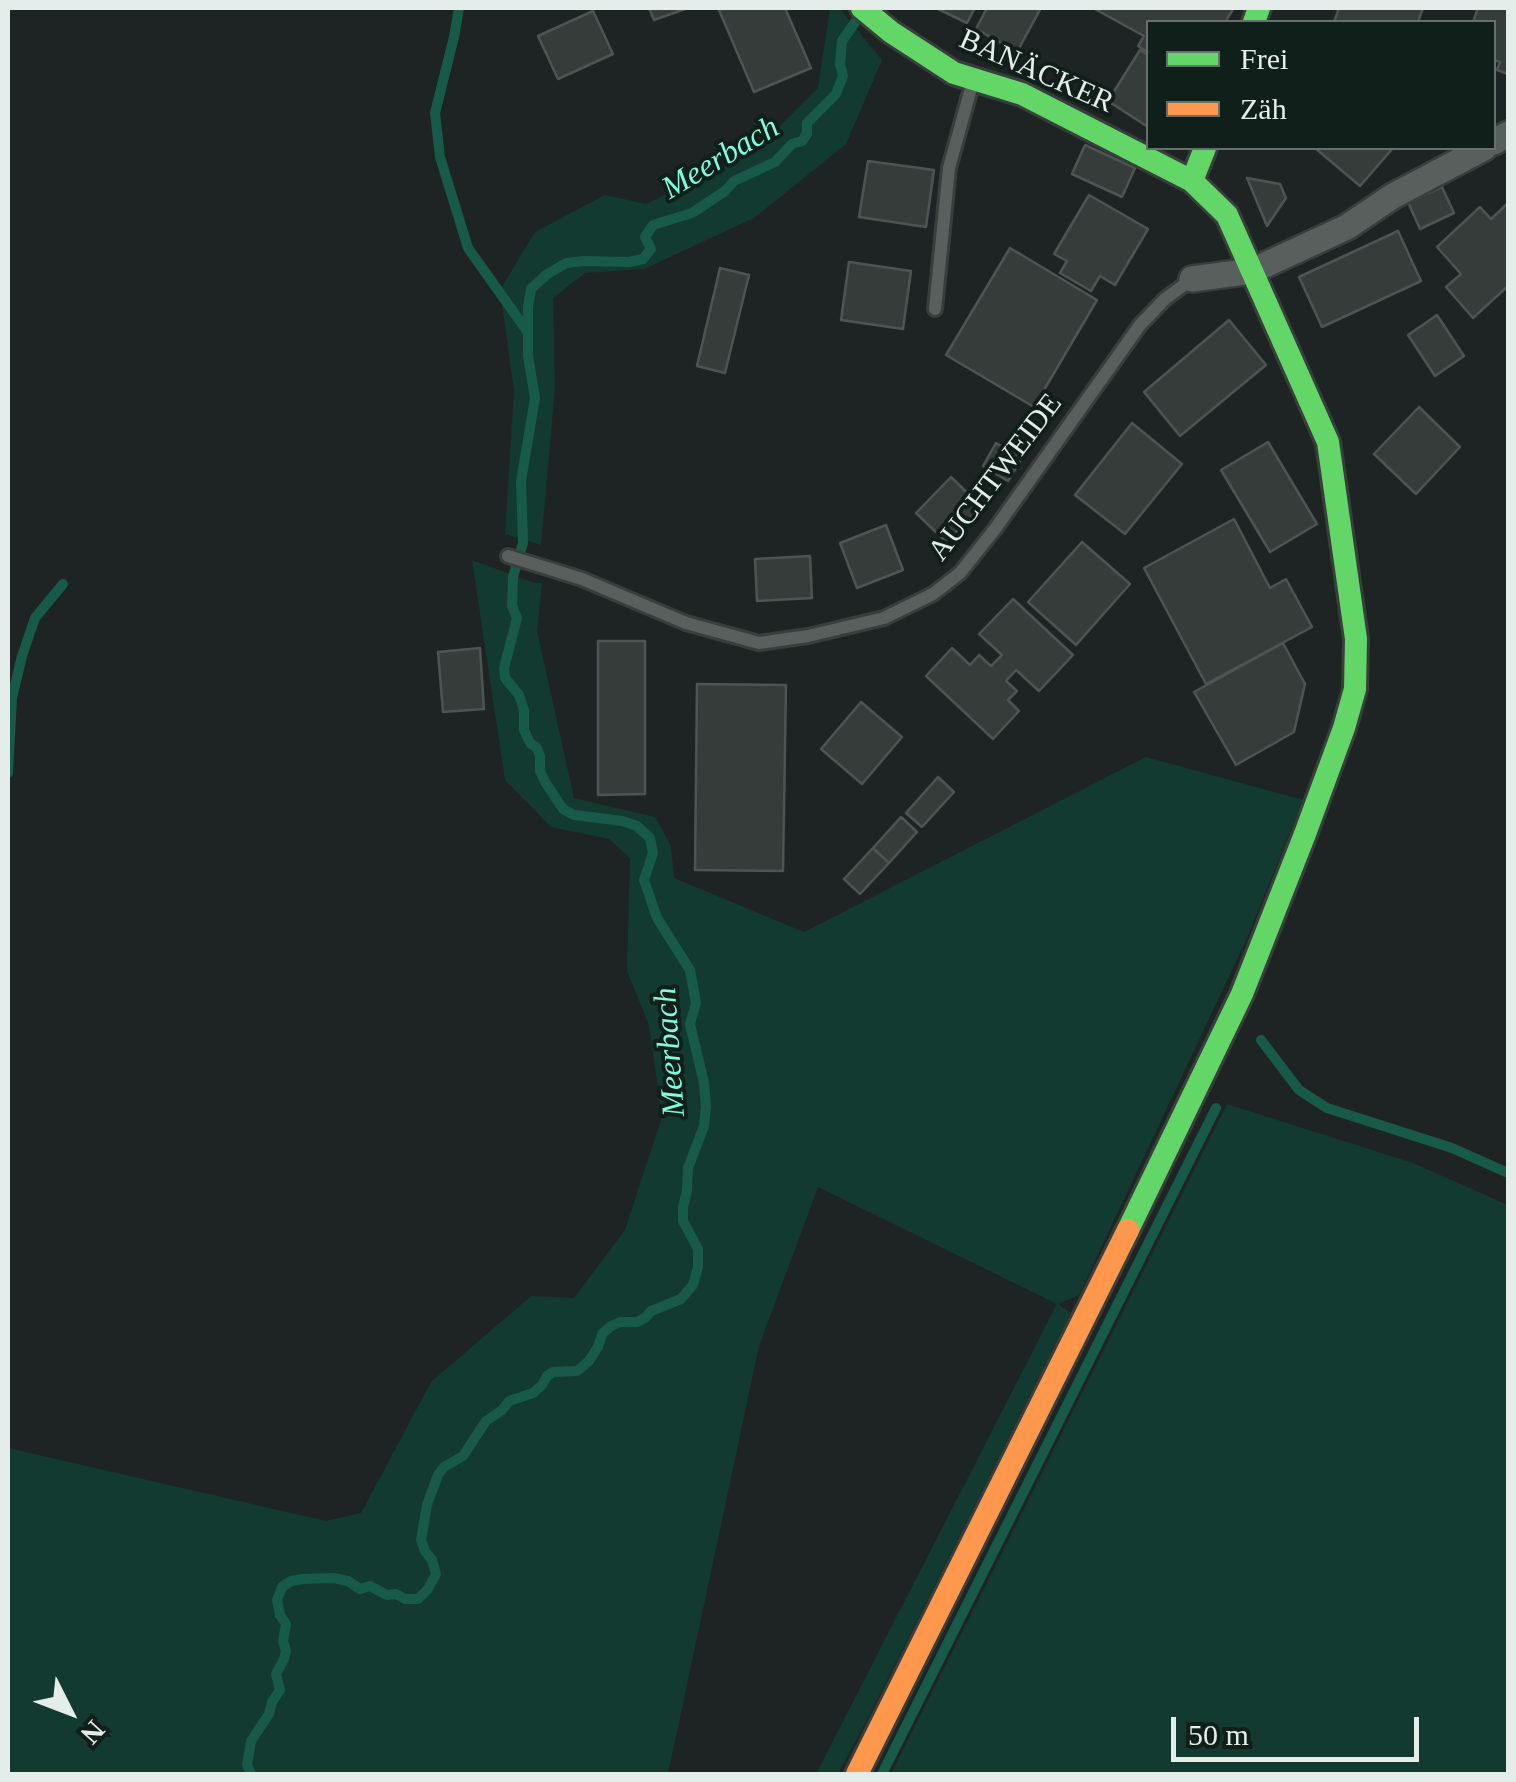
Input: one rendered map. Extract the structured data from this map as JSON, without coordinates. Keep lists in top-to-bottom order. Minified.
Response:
{"streets":{"street":["BANÄCKER"],"lane":["AUCHTWEIDE"]},"water":["Meerbach"],"legend":["Frei","Zäh"],"scale_bar":"50 m","north":"bottom right"}
